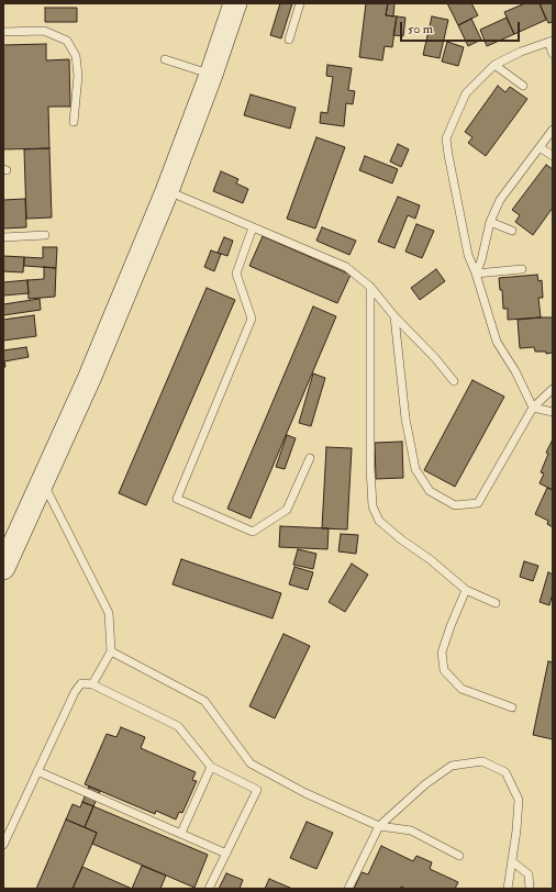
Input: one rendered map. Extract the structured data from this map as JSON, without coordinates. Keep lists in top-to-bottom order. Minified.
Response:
{"scale_bar":"50 m"}
